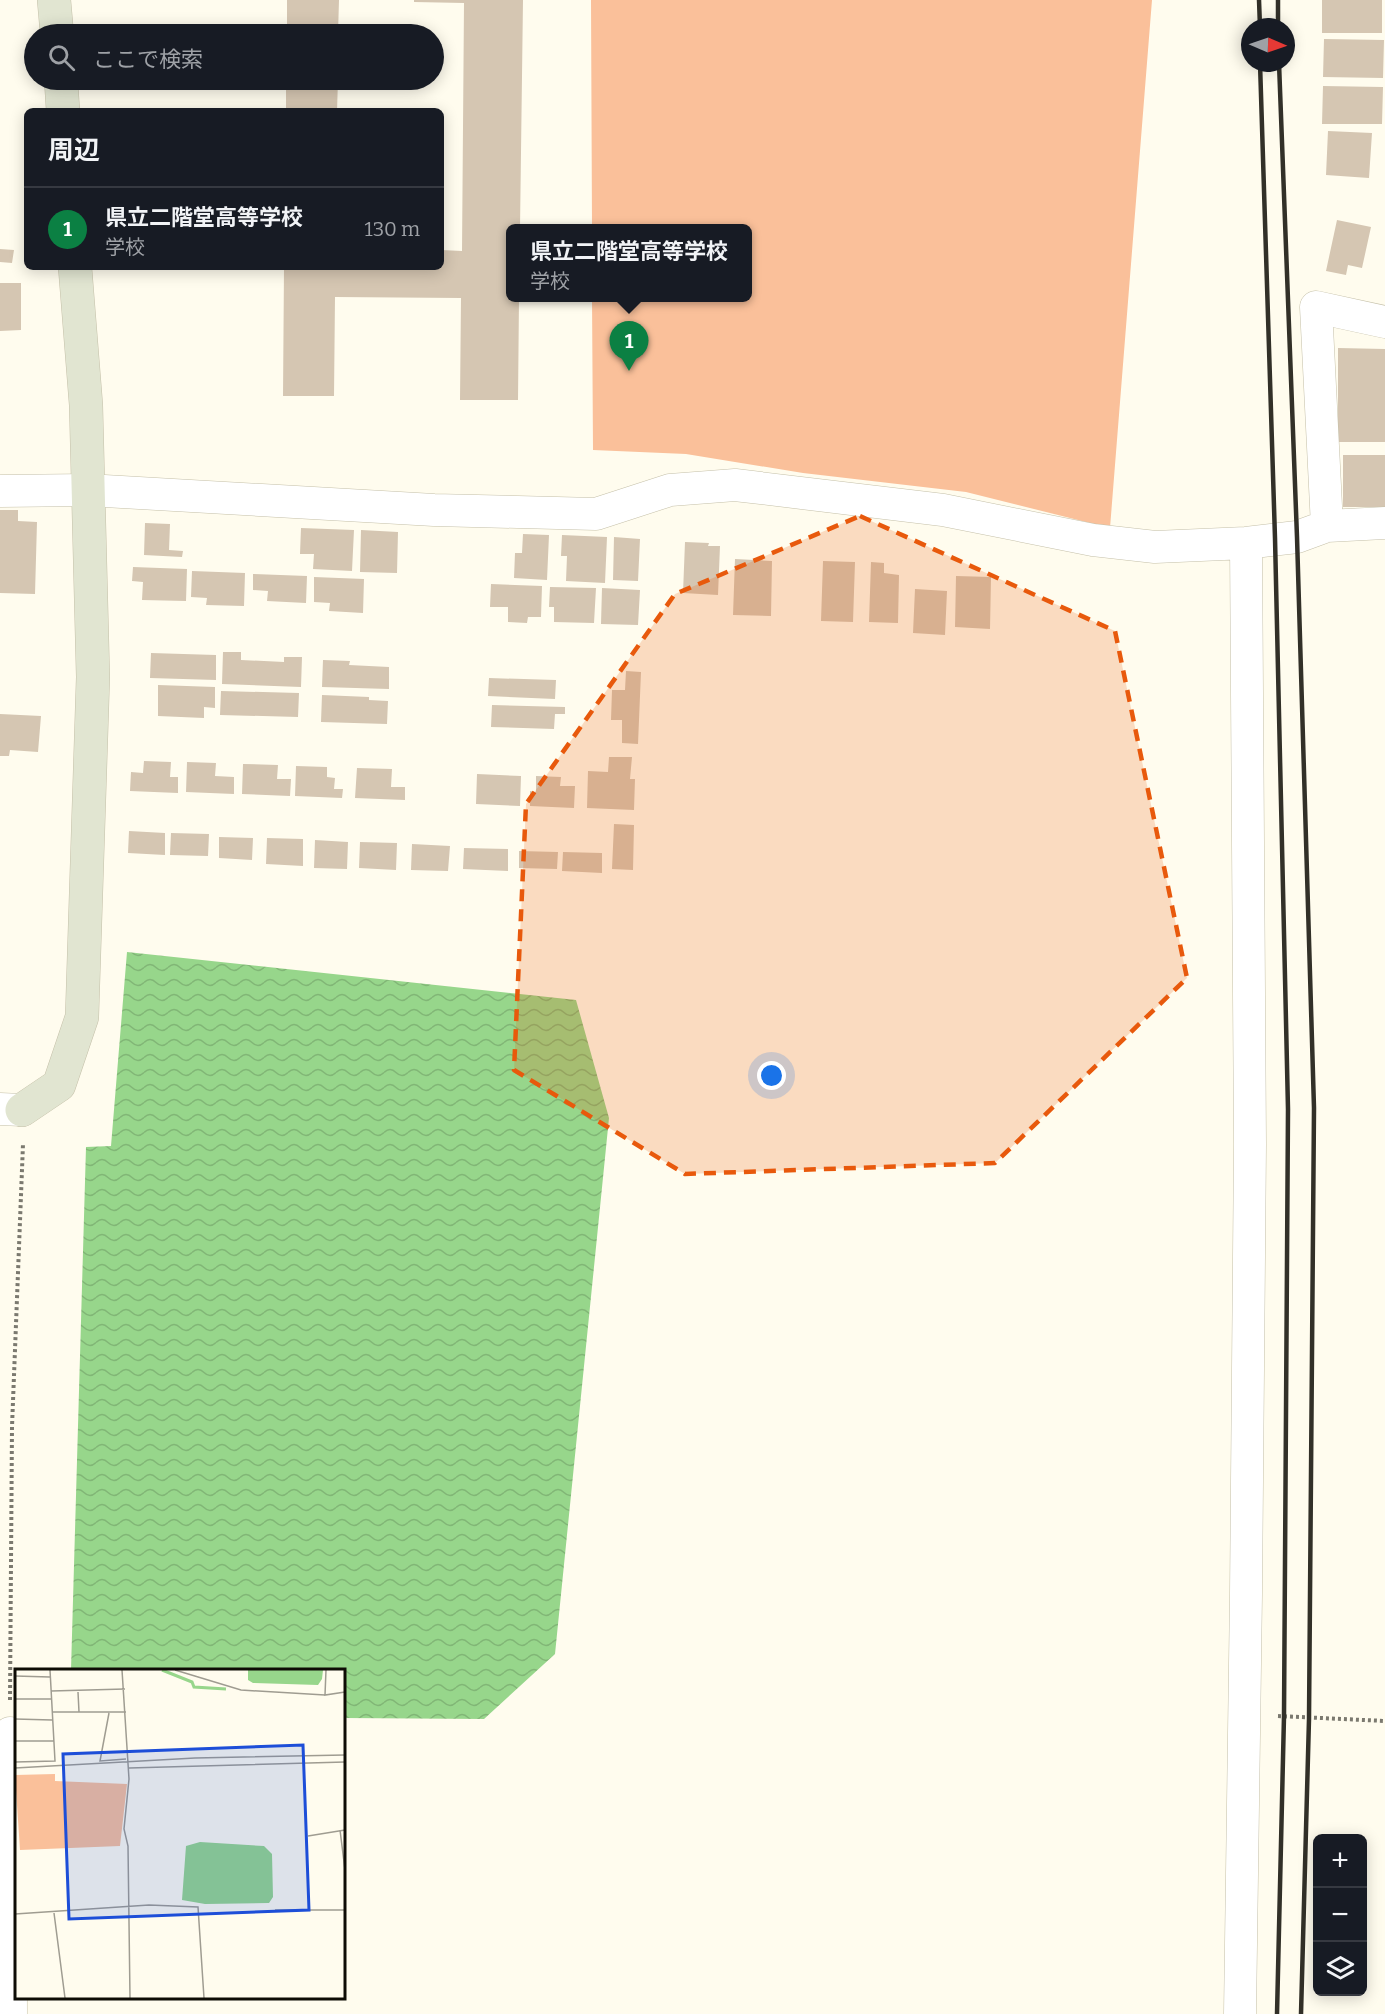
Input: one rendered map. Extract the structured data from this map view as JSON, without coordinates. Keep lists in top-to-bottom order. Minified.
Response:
{"north":"right","page":{"search":"ここで検索","heading":"周辺","list":[{"mark":"1","name":"県立二階堂高等学校","note":"学校","value":"130 m"}],"popup":["県立二階堂高等学校","学校"],"pins":"1","map_buttons":["+","−"]}}
